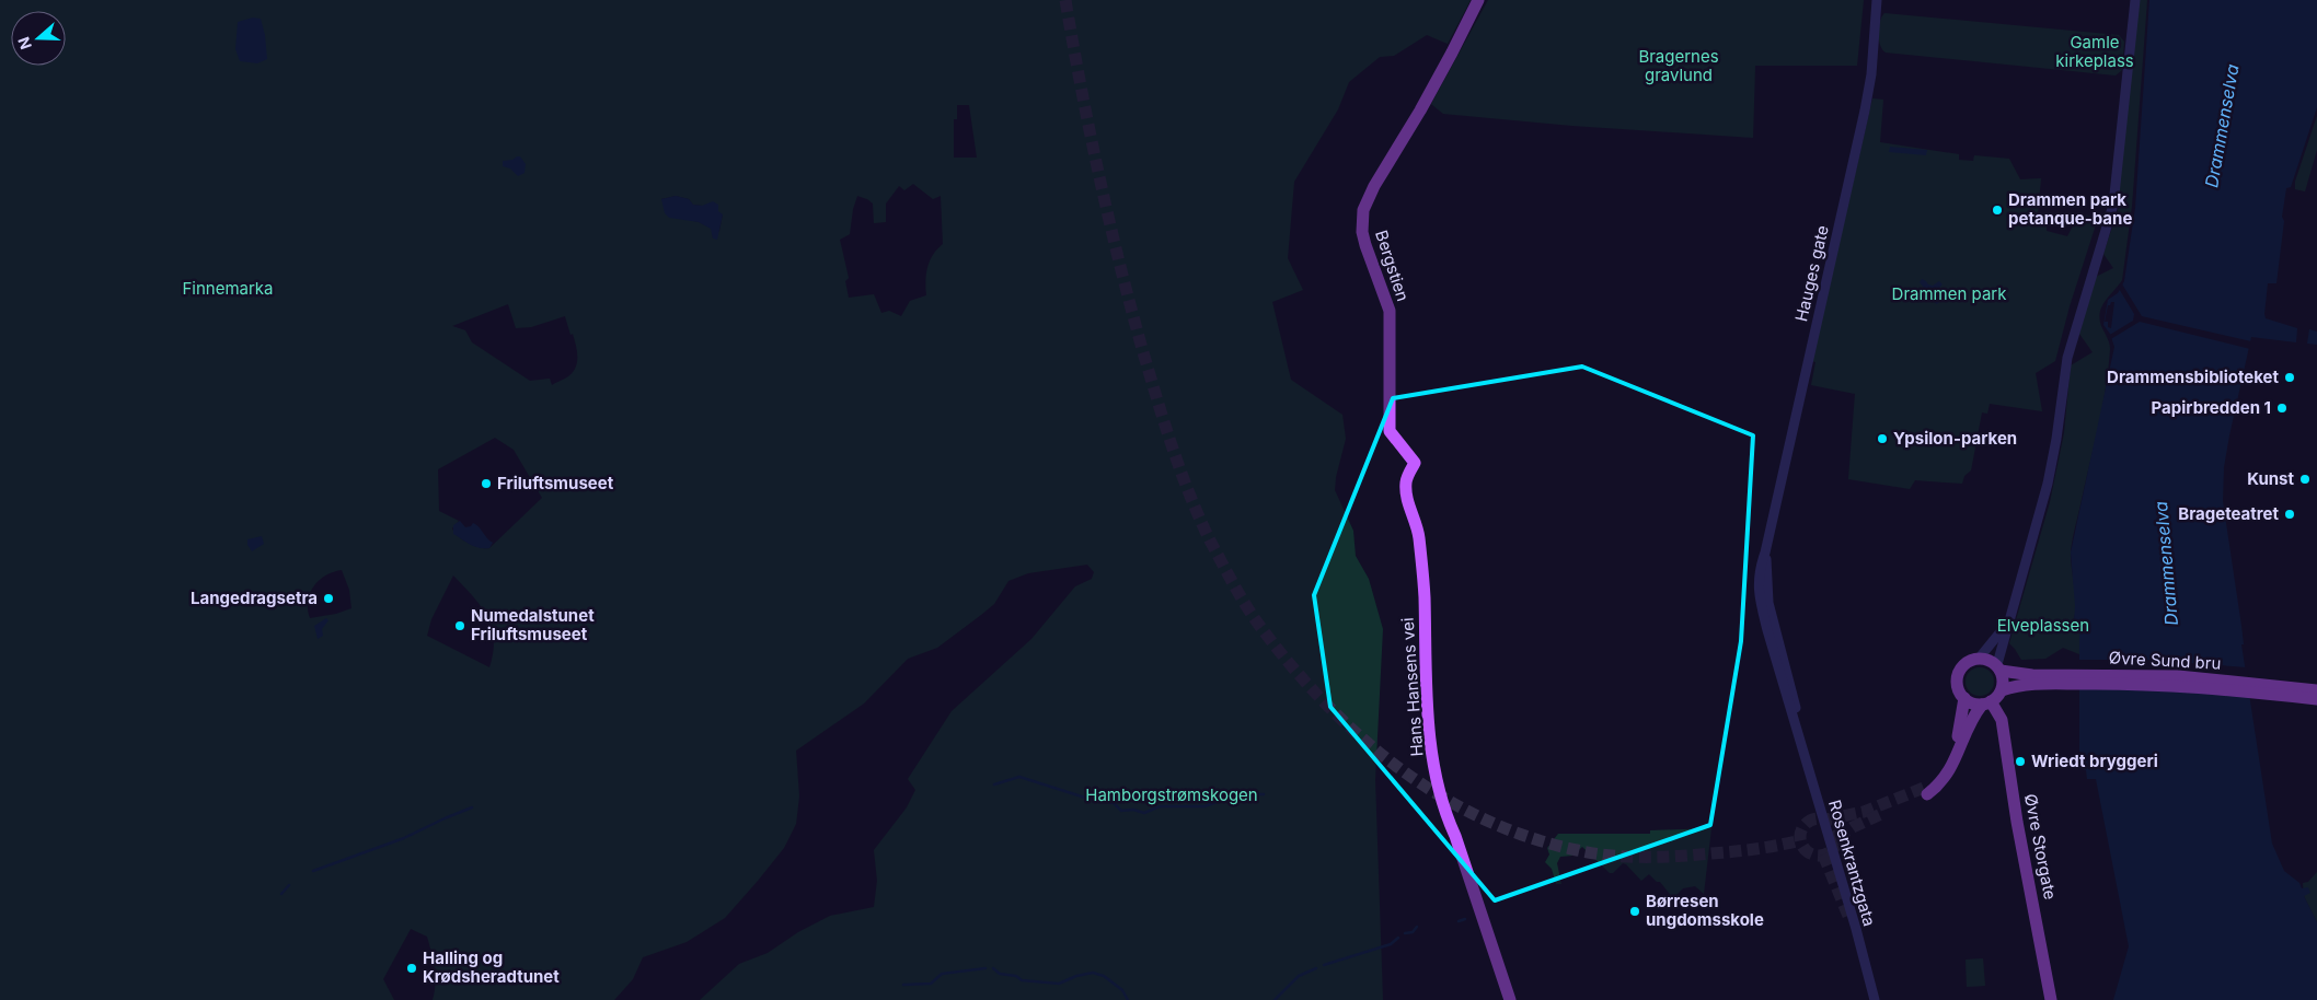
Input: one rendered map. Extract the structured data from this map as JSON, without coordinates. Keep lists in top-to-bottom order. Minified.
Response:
{"streets":{"main road":["Bergstien","Øvre Sund bru","Hans Hansens vei","Øvre Storgate"],"street":["Hauges gate","Rosenkrantzgata"]},"crossings":[["Bergstien","Hans Hansens vei"],["Hauges gate","Rosenkrantzgata"]],"water":["Drammenselva"],"parks":["Gamle kirkeplass","Bragernes gravlund","Finnemarka","Drammen park","Elveplassen","Hamborgstrømskogen"],"places":["Drammen park petanque-bane","Drammensbiblioteket","Papirbredden 1","Ypsilon-parken","Kunst","Friluftsmuseet","Brageteatret","Langedragsetra","Numedalstunet Friluftsmuseet","Wriedt bryggeri","Børresen ungdomsskole","Halling og Krødsheradtunet"],"north":"left"}
